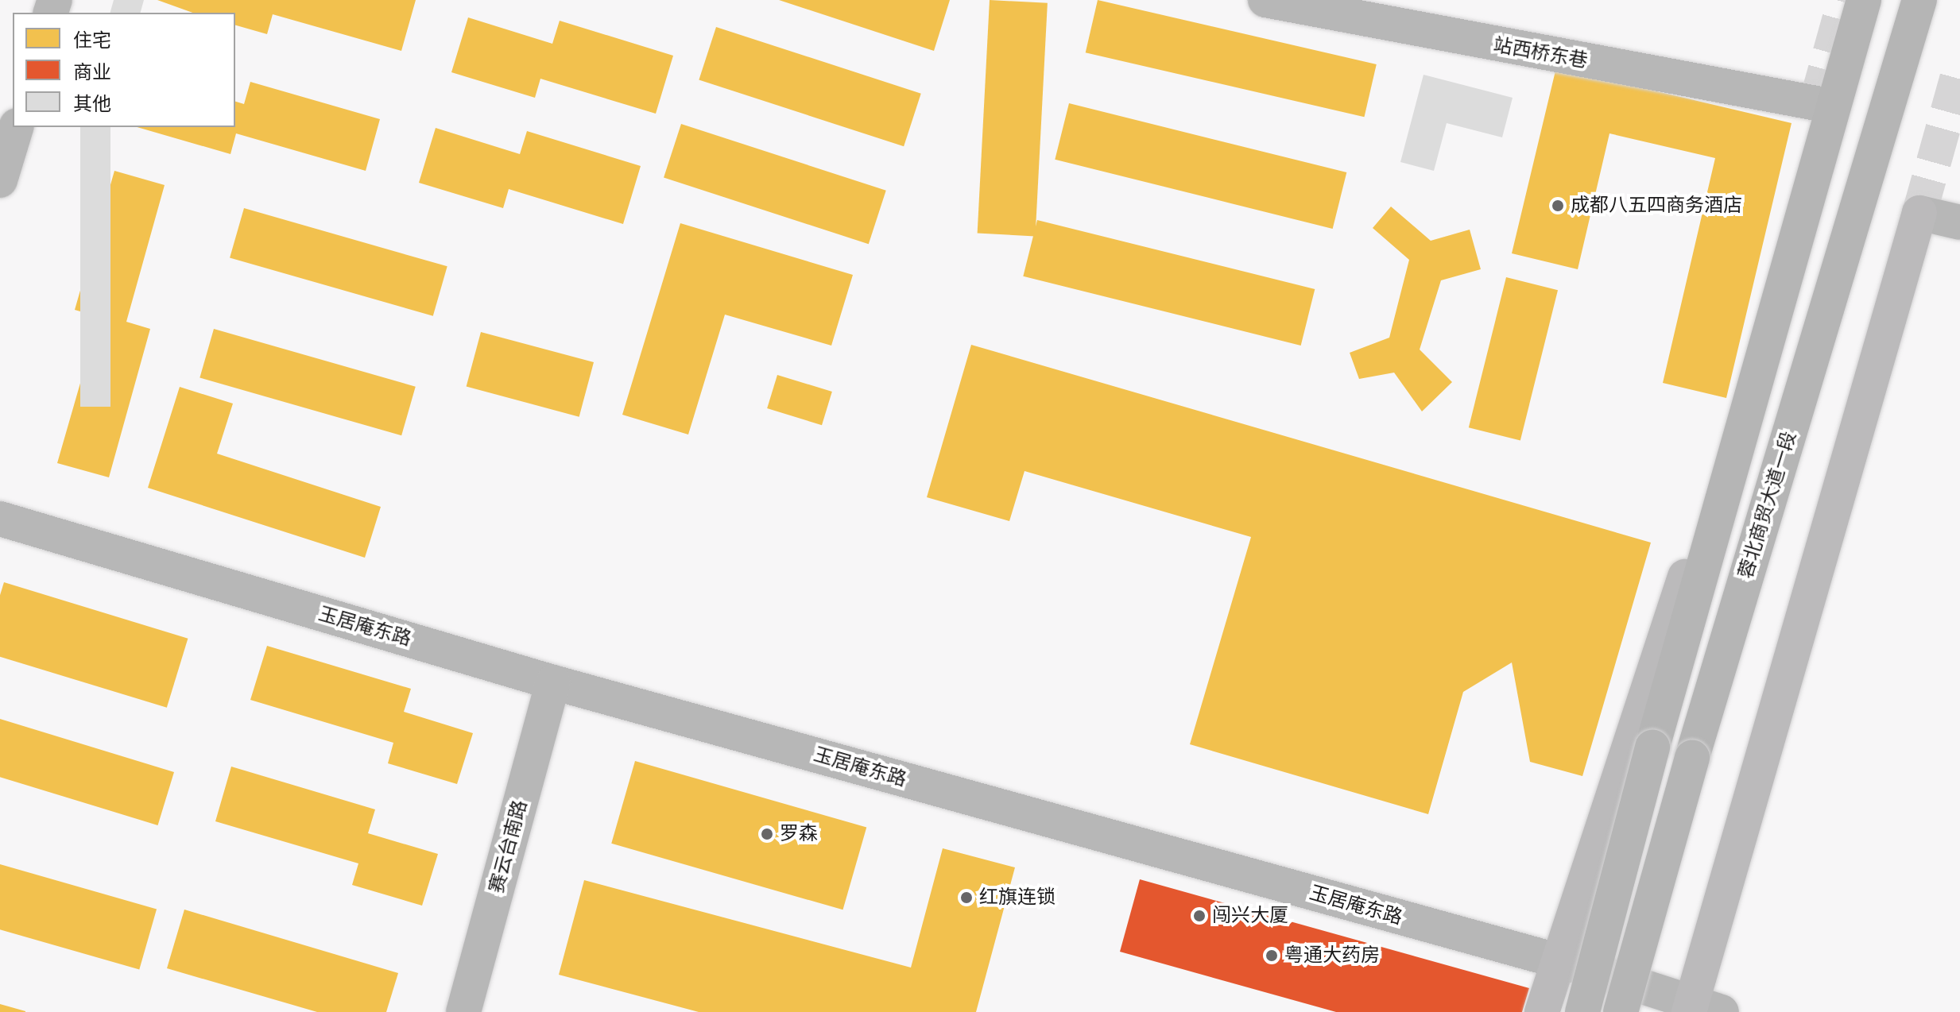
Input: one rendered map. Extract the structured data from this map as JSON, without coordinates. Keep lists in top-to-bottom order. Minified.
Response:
{"streets":{"highway":["蓉北商贸大道一段"],"street":["站西桥东巷","玉居庵东路","赛云台南路"]},"crossings":[["玉居庵东路","赛云台南路"]],"places":["成都八五四商务酒店","罗森","红旗连锁","闯兴大厦","粤通大药房"],"legend":["住宅","商业","其他"]}
